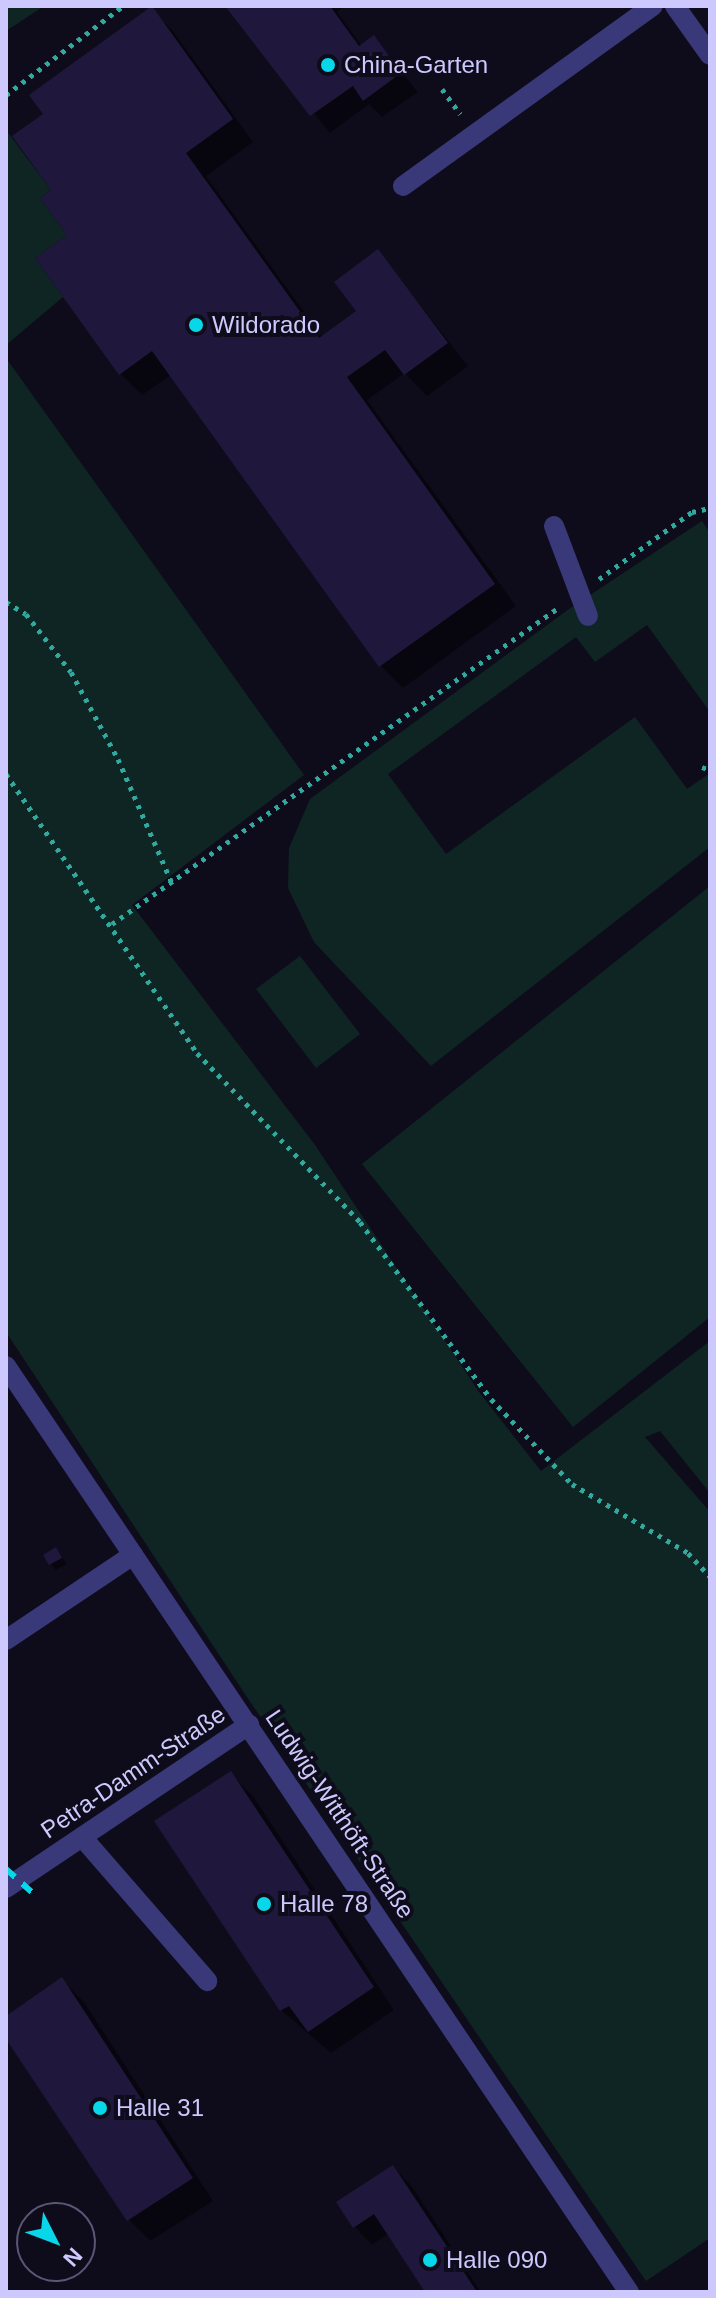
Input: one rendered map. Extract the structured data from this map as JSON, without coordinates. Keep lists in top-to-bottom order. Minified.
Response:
{"streets":{"street":["Petra-Damm-Straße","Ludwig-Witthöft-Straße"]},"crossings":[["Petra-Damm-Straße","Ludwig-Witthöft-Straße"]],"places":["China-Garten","Wildorado","Halle 78","Halle 31","Halle 090"],"north":"bottom right"}
